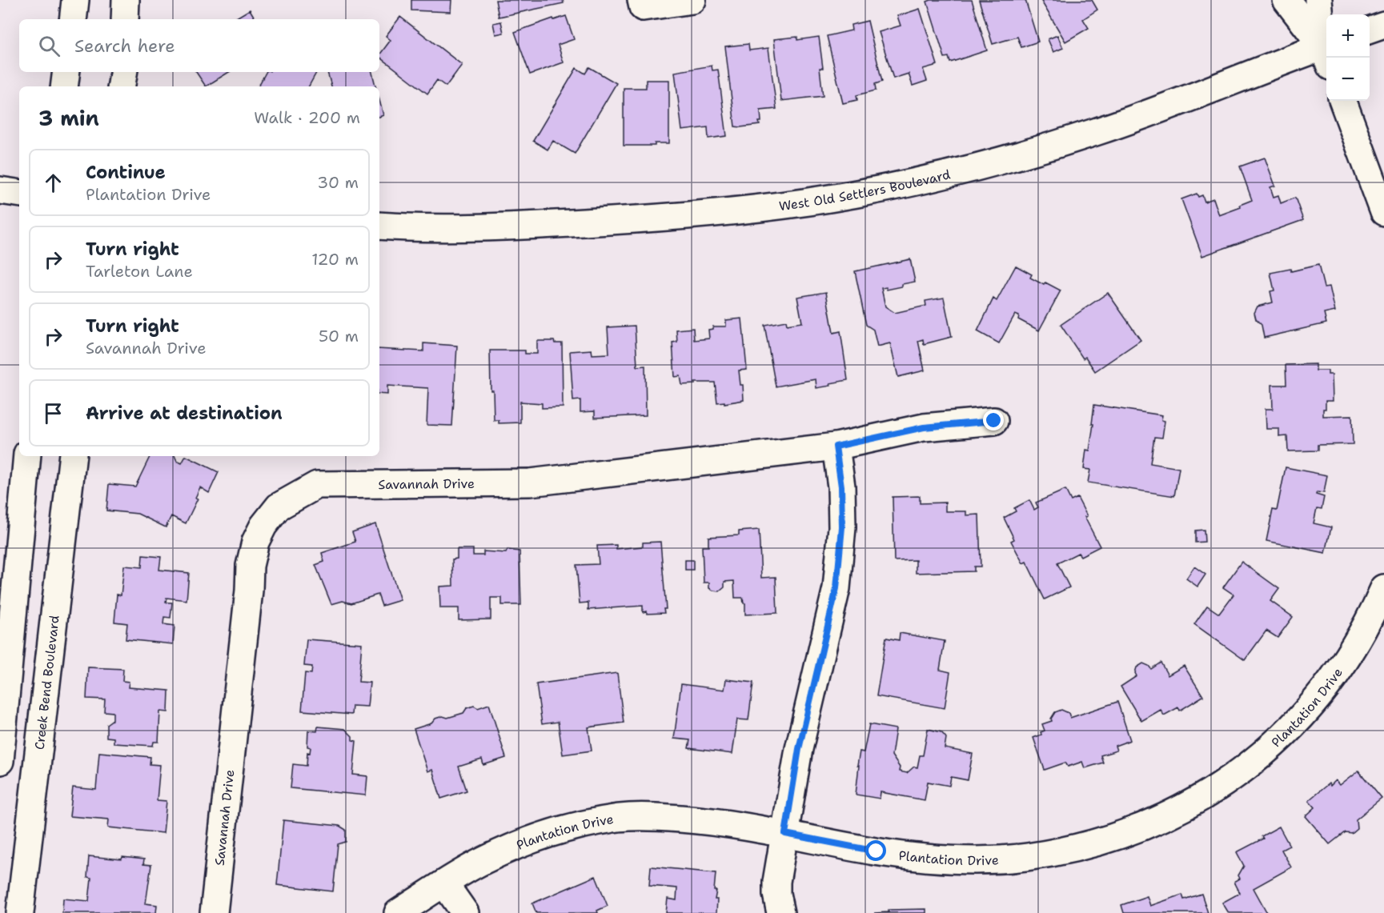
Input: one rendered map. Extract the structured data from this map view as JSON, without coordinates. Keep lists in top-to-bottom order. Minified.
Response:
{"streets":{"street":["West Old Settlers Boulevard","Savannah Drive","Creek Bend Boulevard","Plantation Drive"]},"page":{"map_buttons":["+","−"],"search":"Search here","heading":["3 min","Walk · 200 m"],"list":[["Continue","Plantation Drive","30 m"],["Turn right","Tarleton Lane","120 m"],["Turn right","Savannah Drive","50 m"],"Arrive at destination"]}}
